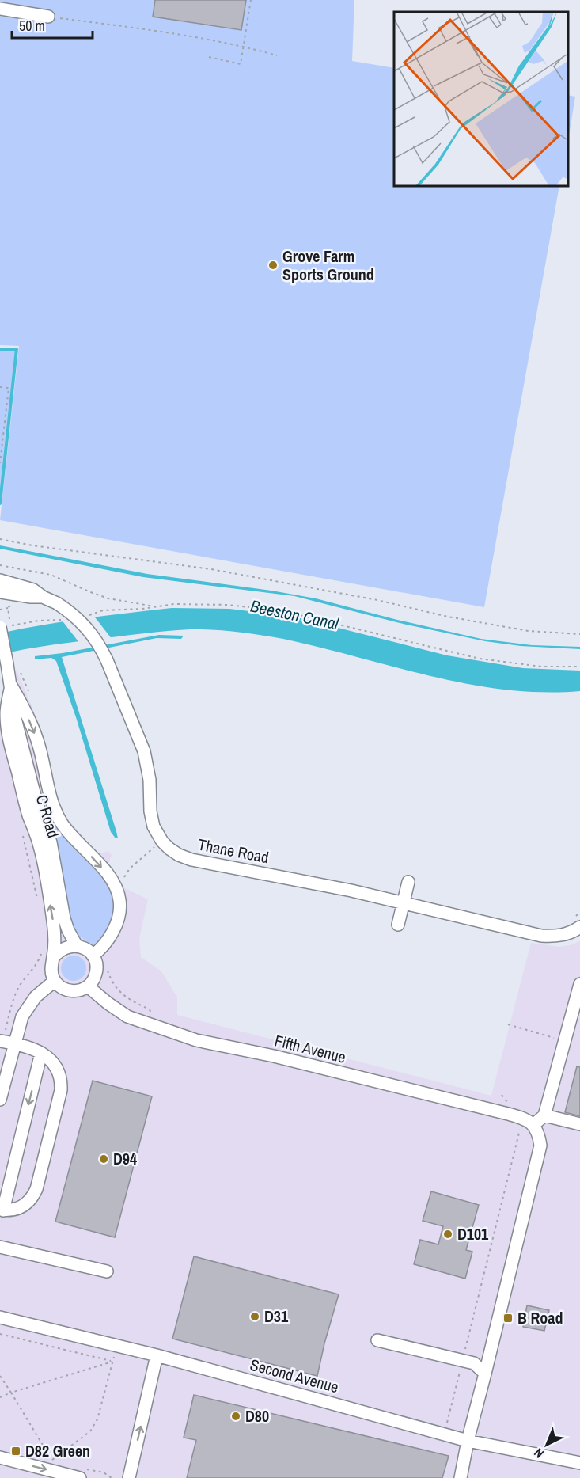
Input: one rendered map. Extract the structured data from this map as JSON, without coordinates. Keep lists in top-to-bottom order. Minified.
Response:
{"streets":{"street":["C Road","Thane Road","Fifth Avenue","Second Avenue"]},"crossings":[["C Road","Fifth Avenue"]],"water":["Beeston Canal"],"places":{"other":["Grove Farm Sports Ground","D94","D101","D31","D80"],"transit":["B Road","D82 Green"]},"scale_bar":"50 m","north":"bottom left"}
